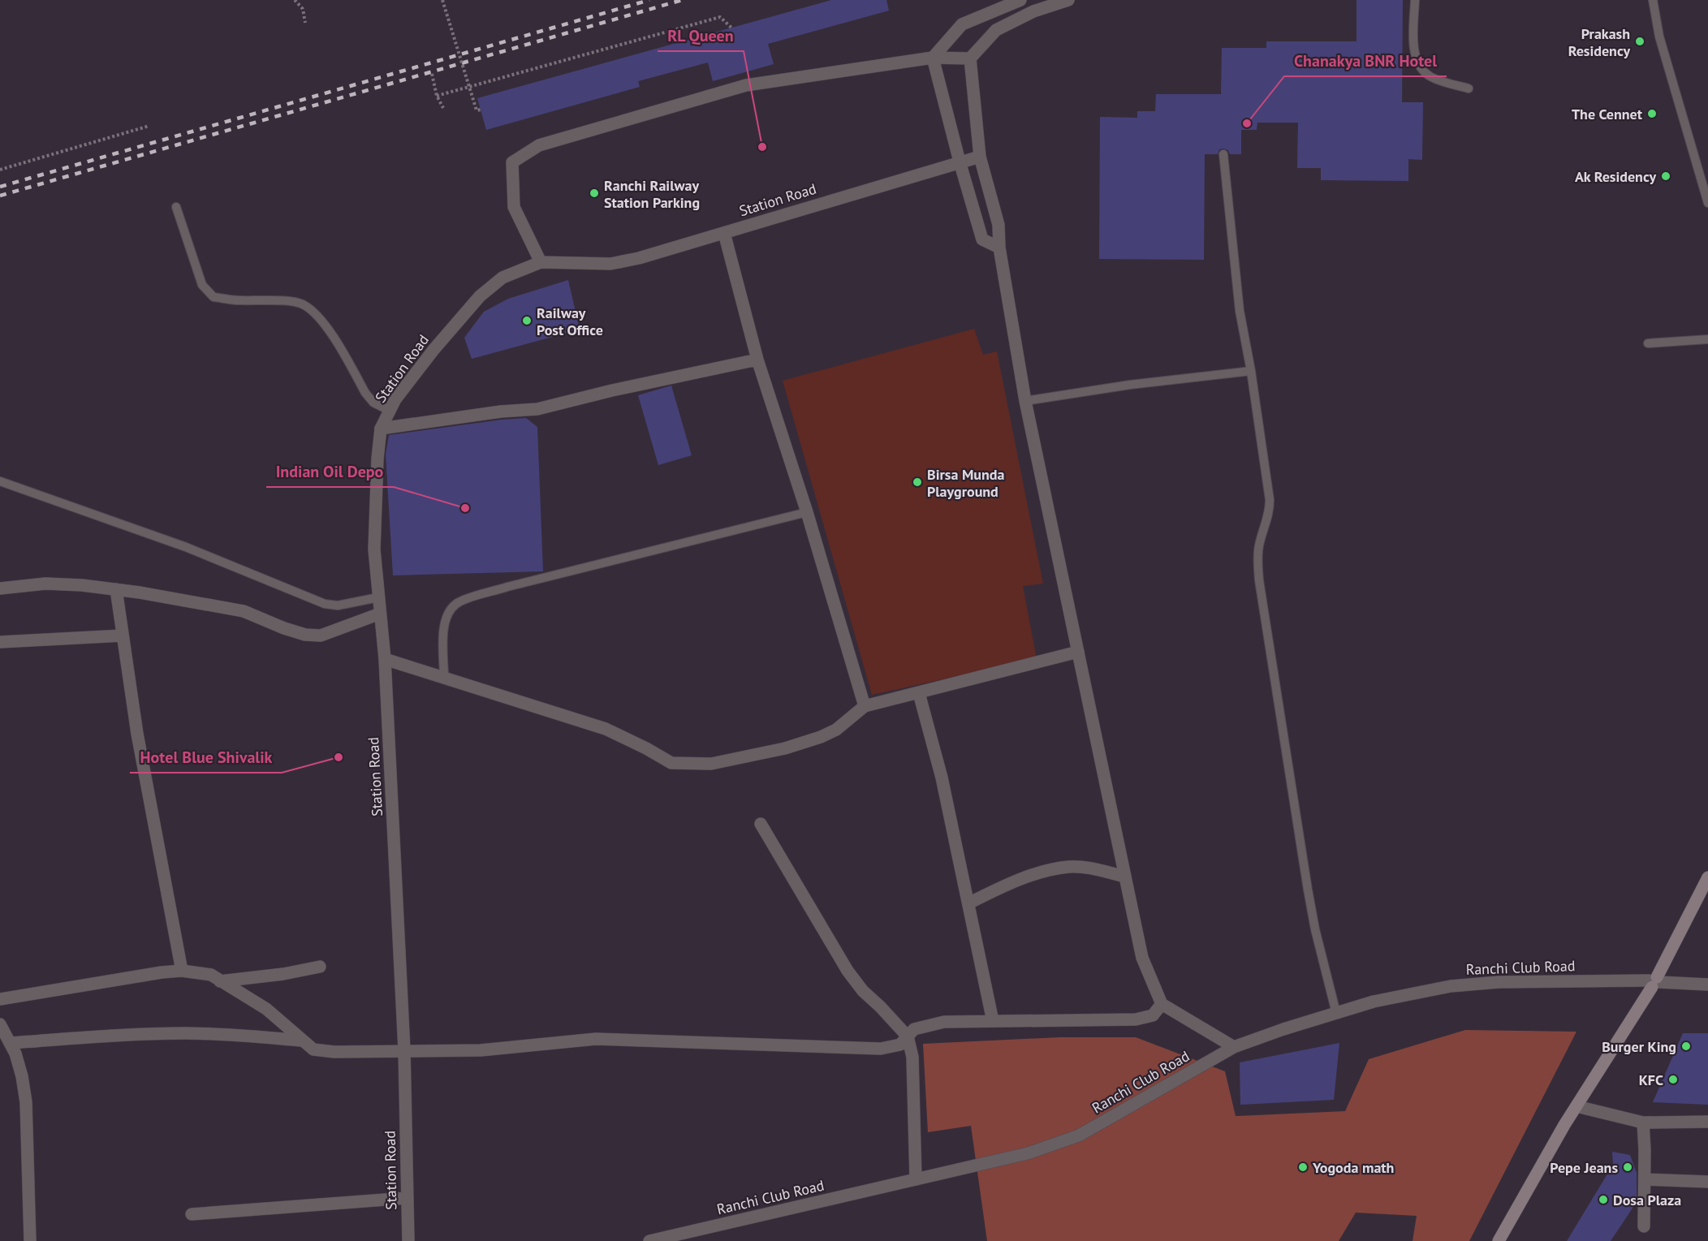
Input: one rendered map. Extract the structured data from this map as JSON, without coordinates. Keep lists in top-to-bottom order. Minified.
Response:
{"streets":{"street":["Station Road","Ranchi Club Road"]},"places":["Prakash Residency","The Cennet","Chanakya BNR Hotel","RL Queen","Ak Residency","Ranchi Railway Station Parking","Railway Post Office","Birsa Munda Playground","Indian Oil Depo","Hotel Blue Shivalik","Burger King","KFC","Yogoda math","Pepe Jeans","Dosa Plaza"]}
